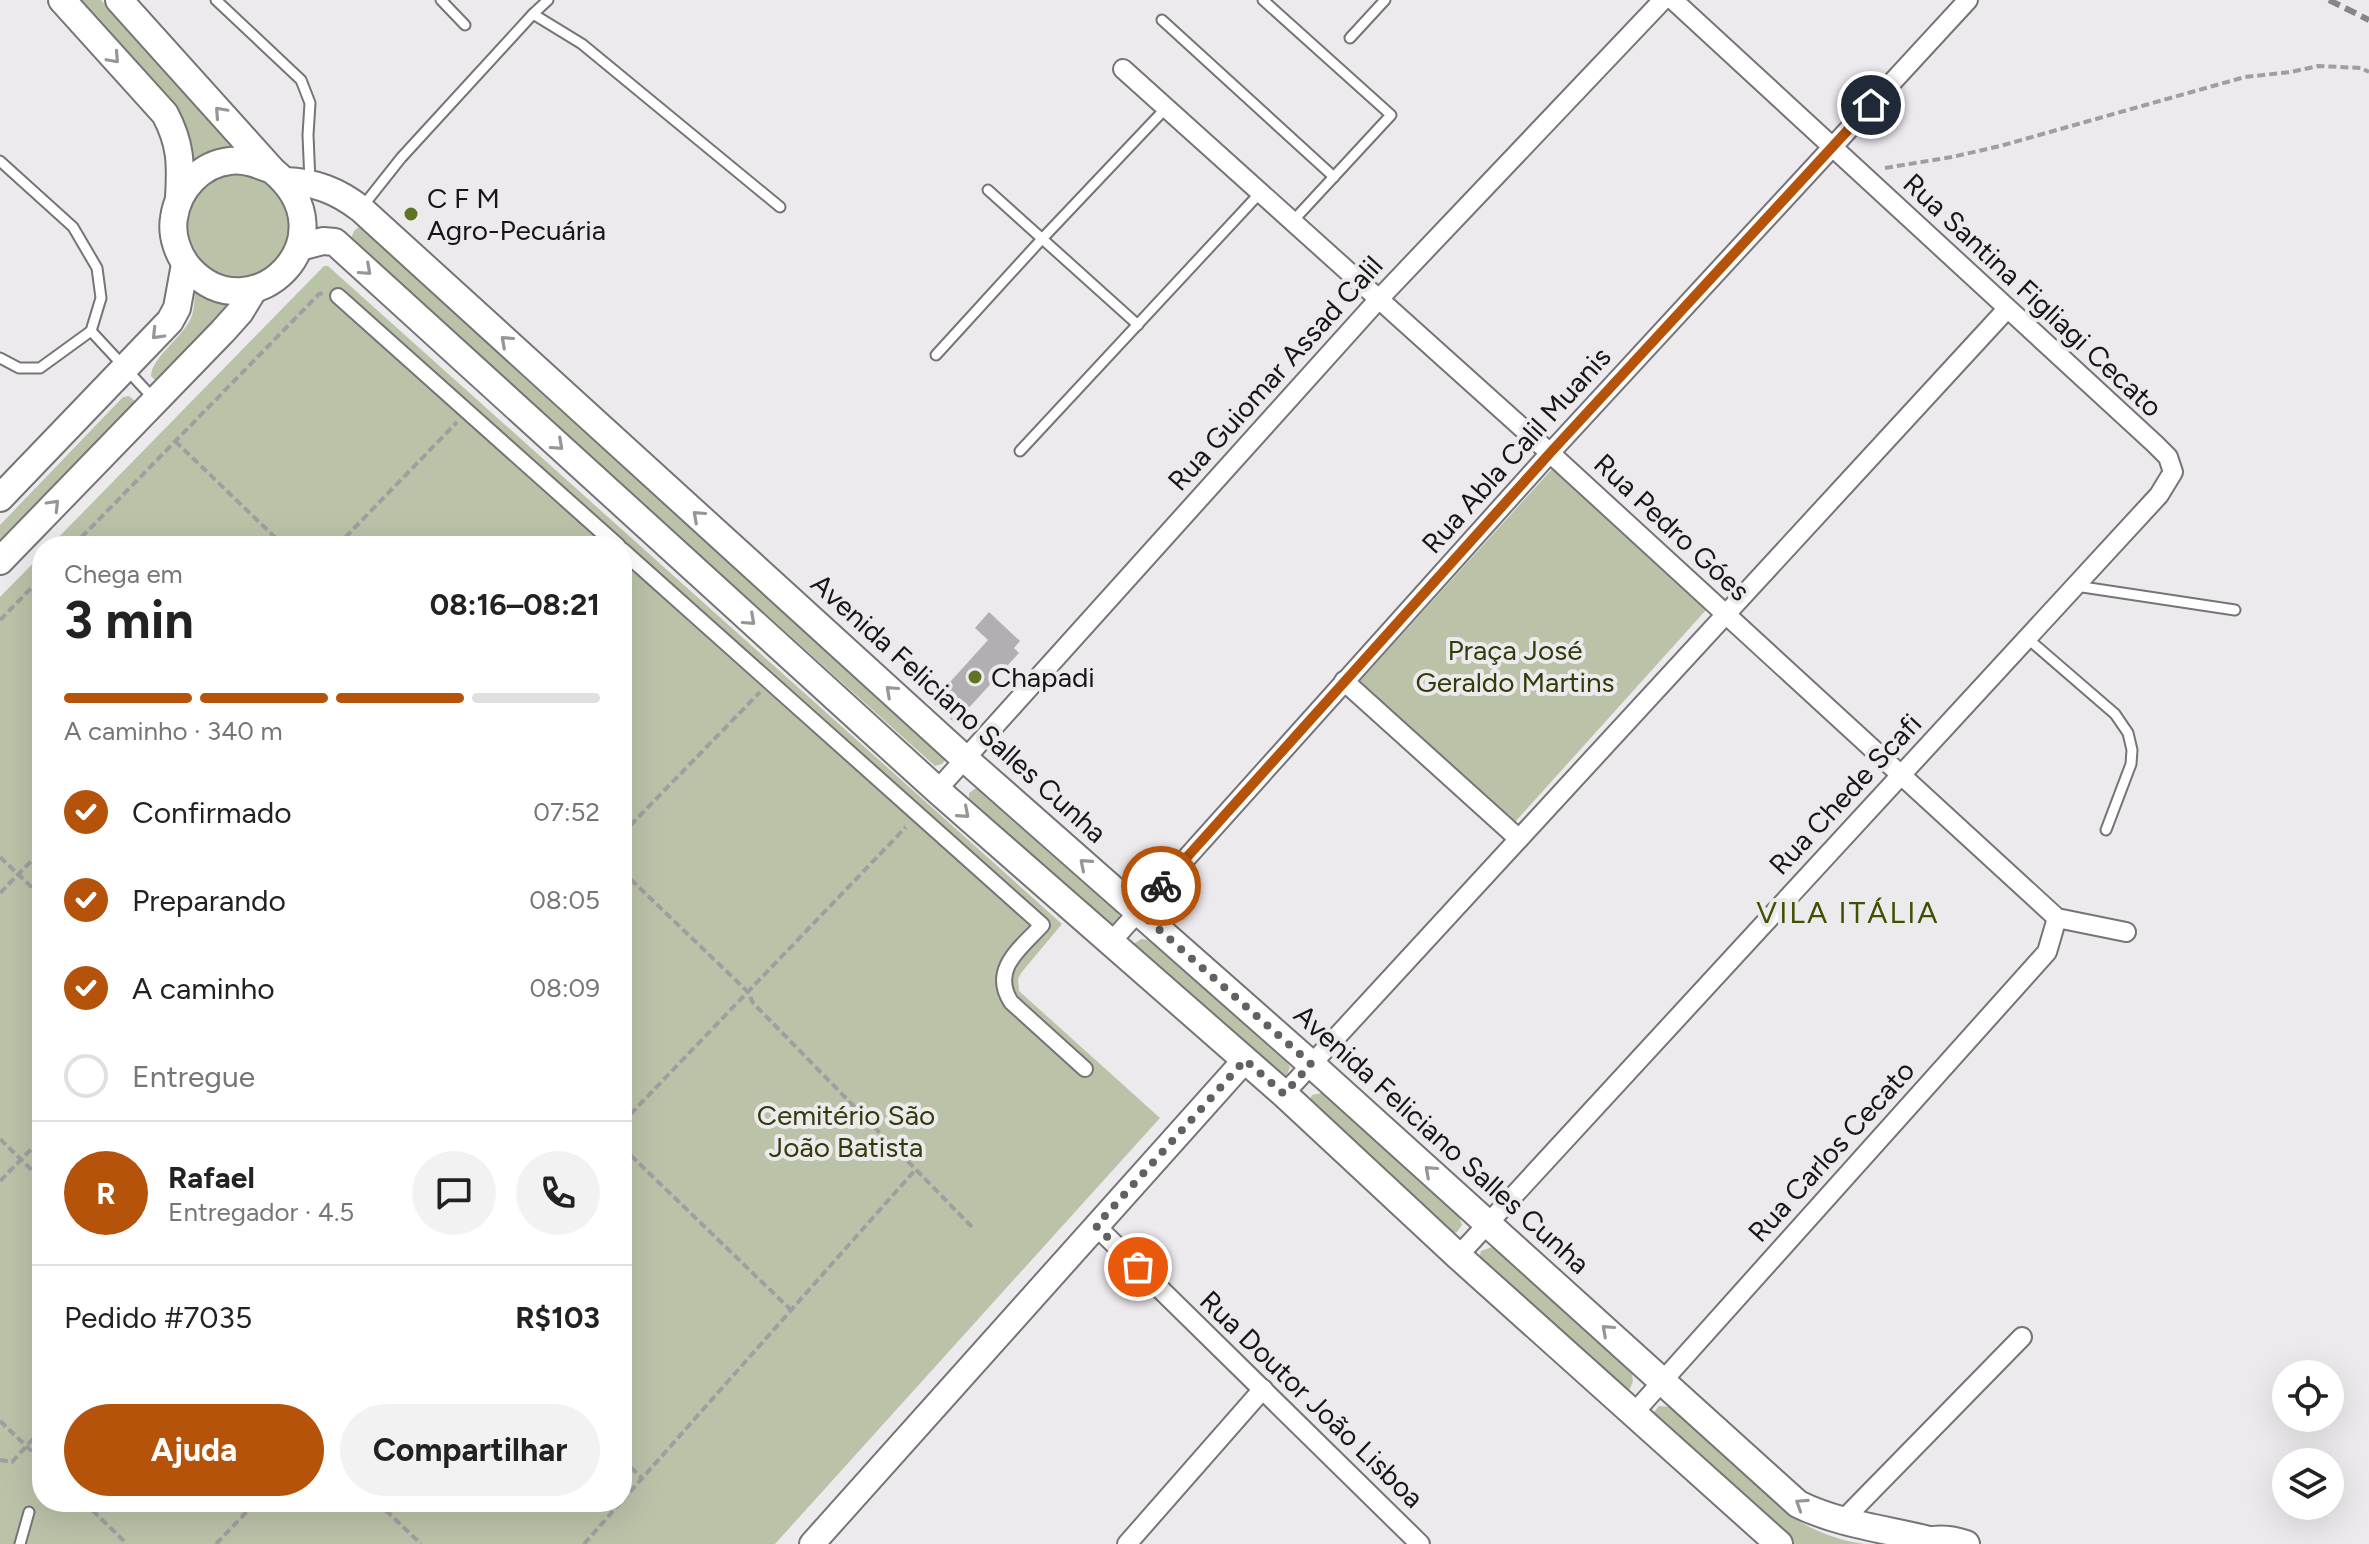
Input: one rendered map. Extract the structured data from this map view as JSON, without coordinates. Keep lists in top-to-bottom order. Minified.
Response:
{"streets":{"main road":["Avenida Feliciano Salles Cunha"],"street":["Rua Santina Figliagi Cecato","Rua Guiomar Assad Calil","Rua Abla Calil Muanis","Rua Pedro Góes","Rua Chede Scafi","Rua Carlos Cecato","Rua Doutor João Lisboa"]},"crossings":[["Rua Santina Figliagi Cecato","Rua Abla Calil Muanis"],["Rua Santina Figliagi Cecato","Rua Chede Scafi"],["Rua Guiomar Assad Calil","Rua Pedro Góes"],["Rua Guiomar Assad Calil","Avenida Feliciano Salles Cunha"],["Rua Abla Calil Muanis","Rua Pedro Góes"],["Rua Abla Calil Muanis","Avenida Feliciano Salles Cunha"],["Rua Pedro Góes","Rua Chede Scafi"],["Rua Pedro Góes","Rua Carlos Cecato"],["Avenida Feliciano Salles Cunha","Rua Chede Scafi"],["Avenida Feliciano Salles Cunha","Rua Carlos Cecato"]],"districts":["VILA ITÁLIA"],"parks":["Praça José Geraldo Martins","Cemitério São João Batista"],"places":["C F M Agro-Pecuária","Chapadi"],"page":{"heading":["3 min","Chega em","08:16–08:21"],"panel":["Rafael","Entregador · 4.5","Pedido #7035","R$103"],"bar":"A caminho · 340 m","list":[["Confirmado","07:52"],["Preparando","08:05"],["A caminho","08:09"],"Entregue"],"round":"R","buttons":["Ajuda","Compartilhar"]}}
